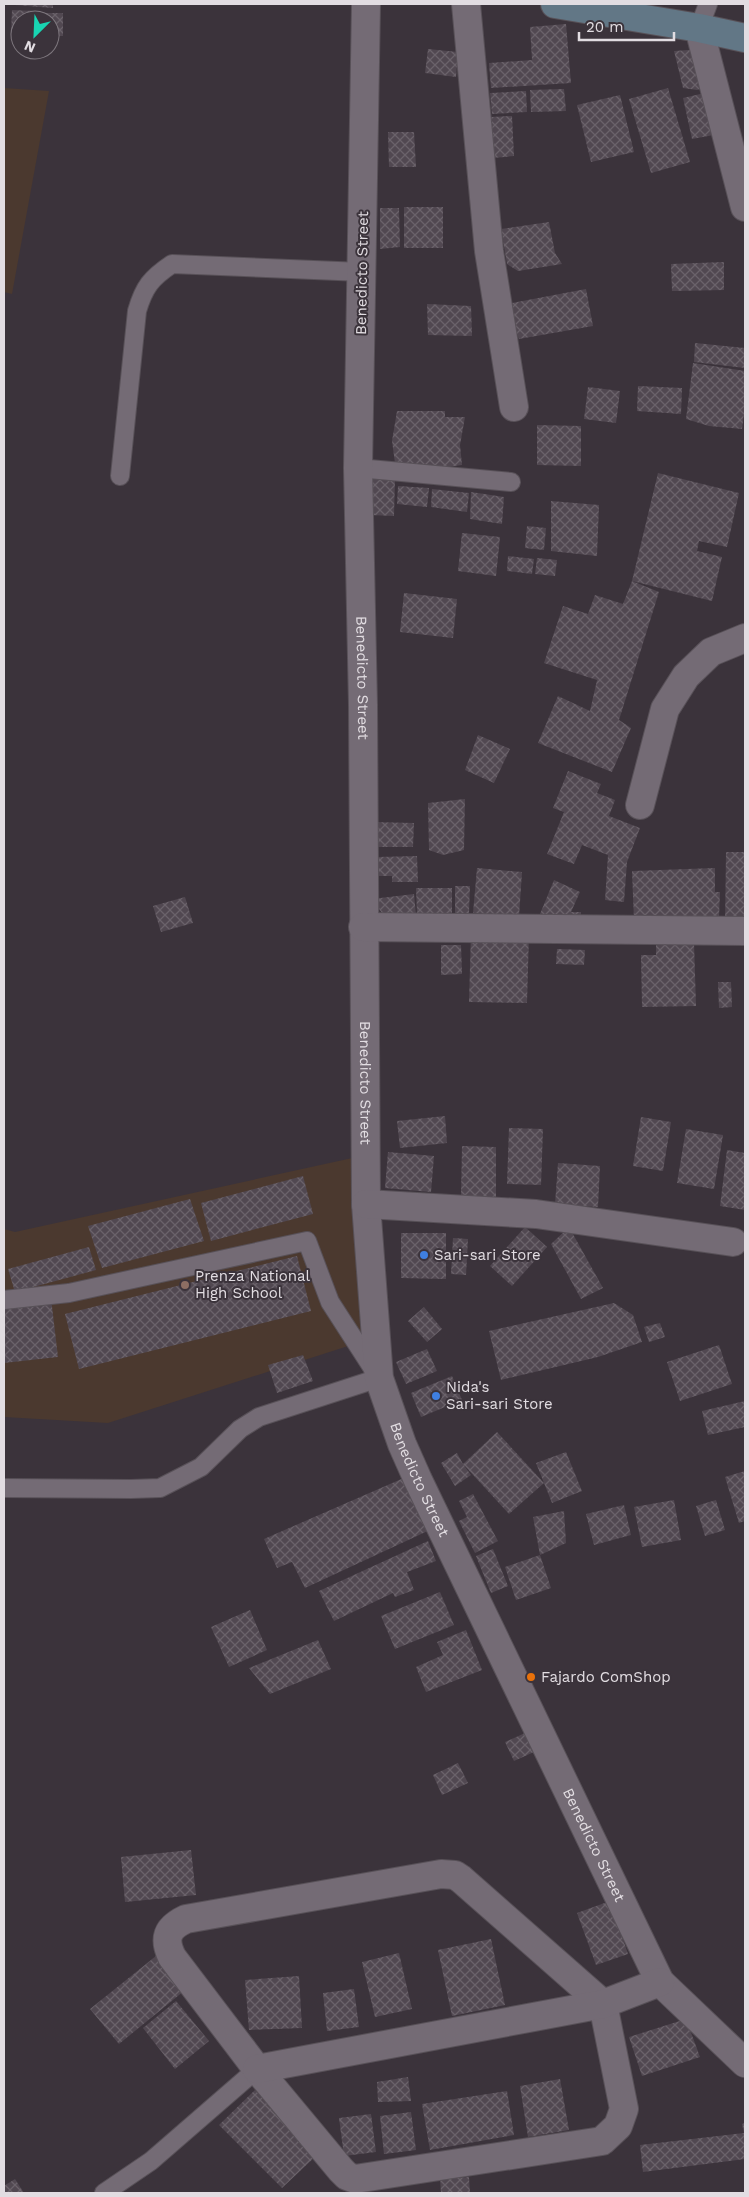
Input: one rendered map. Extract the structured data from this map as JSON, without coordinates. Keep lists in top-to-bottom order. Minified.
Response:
{"streets":{"street":["Benedicto Street"]},"places":["Sari-sari Store","Prenza National High School","Nida's Sari-sari Store","Fajardo ComShop"],"scale_bar":"20 m","north":"bottom left"}
